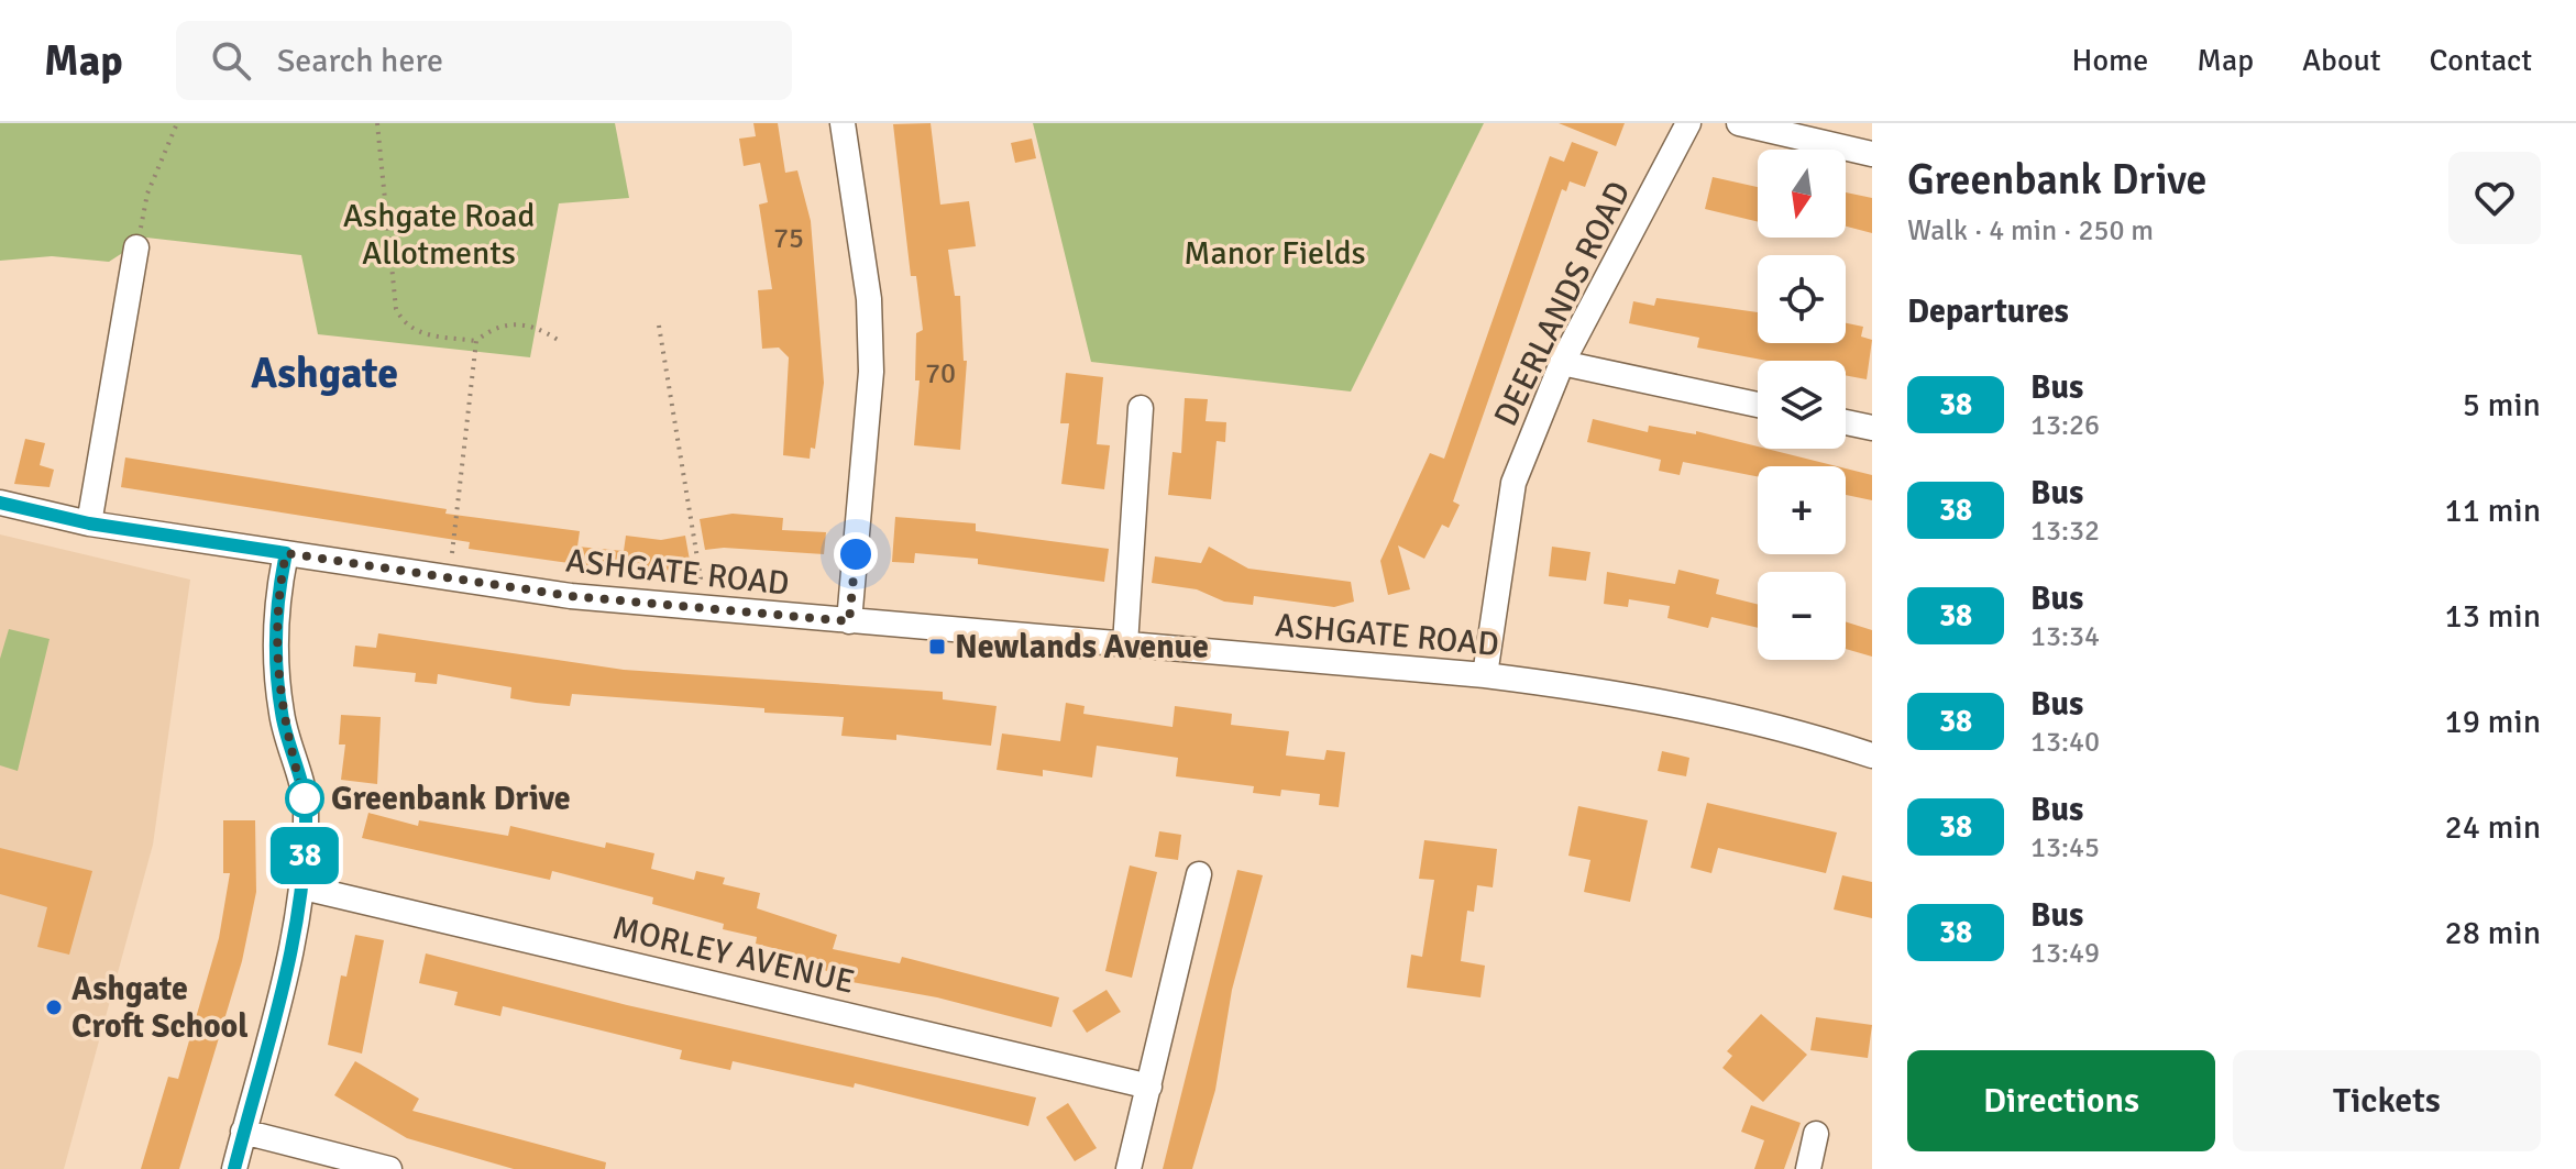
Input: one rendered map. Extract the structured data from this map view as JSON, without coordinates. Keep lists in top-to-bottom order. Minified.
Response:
{"streets":{"street":["DEERLANDS ROAD","ASHGATE ROAD","MORLEY AVENUE"]},"crossings":[["DEERLANDS ROAD","ASHGATE ROAD"]],"districts":["Ashgate"],"parks":["Ashgate Road Allotments","Manor Fields"],"places":{"transit":["Newlands Avenue"],"other":["Greenbank Drive","Ashgate Croft School"]},"lines":["bus line 38"],"house_numbers":["75","70"],"north":"bottom","page":{"header":"Map","search":"Search here","nav":["Home","Map","About","Contact"],"on_map":"38","heading":[["Greenbank Drive","Walk · 4 min · 250 m"],"Departures"],"map_buttons":["+","−"],"list":[{"mark":"38","name":"Bus","note":"13:26","value":"5 min"},{"mark":"38","name":"Bus","note":"13:32","value":"11 min"},{"mark":"38","name":"Bus","note":"13:34","value":"13 min"},{"mark":"38","name":"Bus","note":"13:40","value":"19 min"},{"mark":"38","name":"Bus","note":"13:45","value":"24 min"},{"mark":"38","name":"Bus","note":"13:49","value":"28 min"}],"buttons":["Directions","Tickets"]}}
